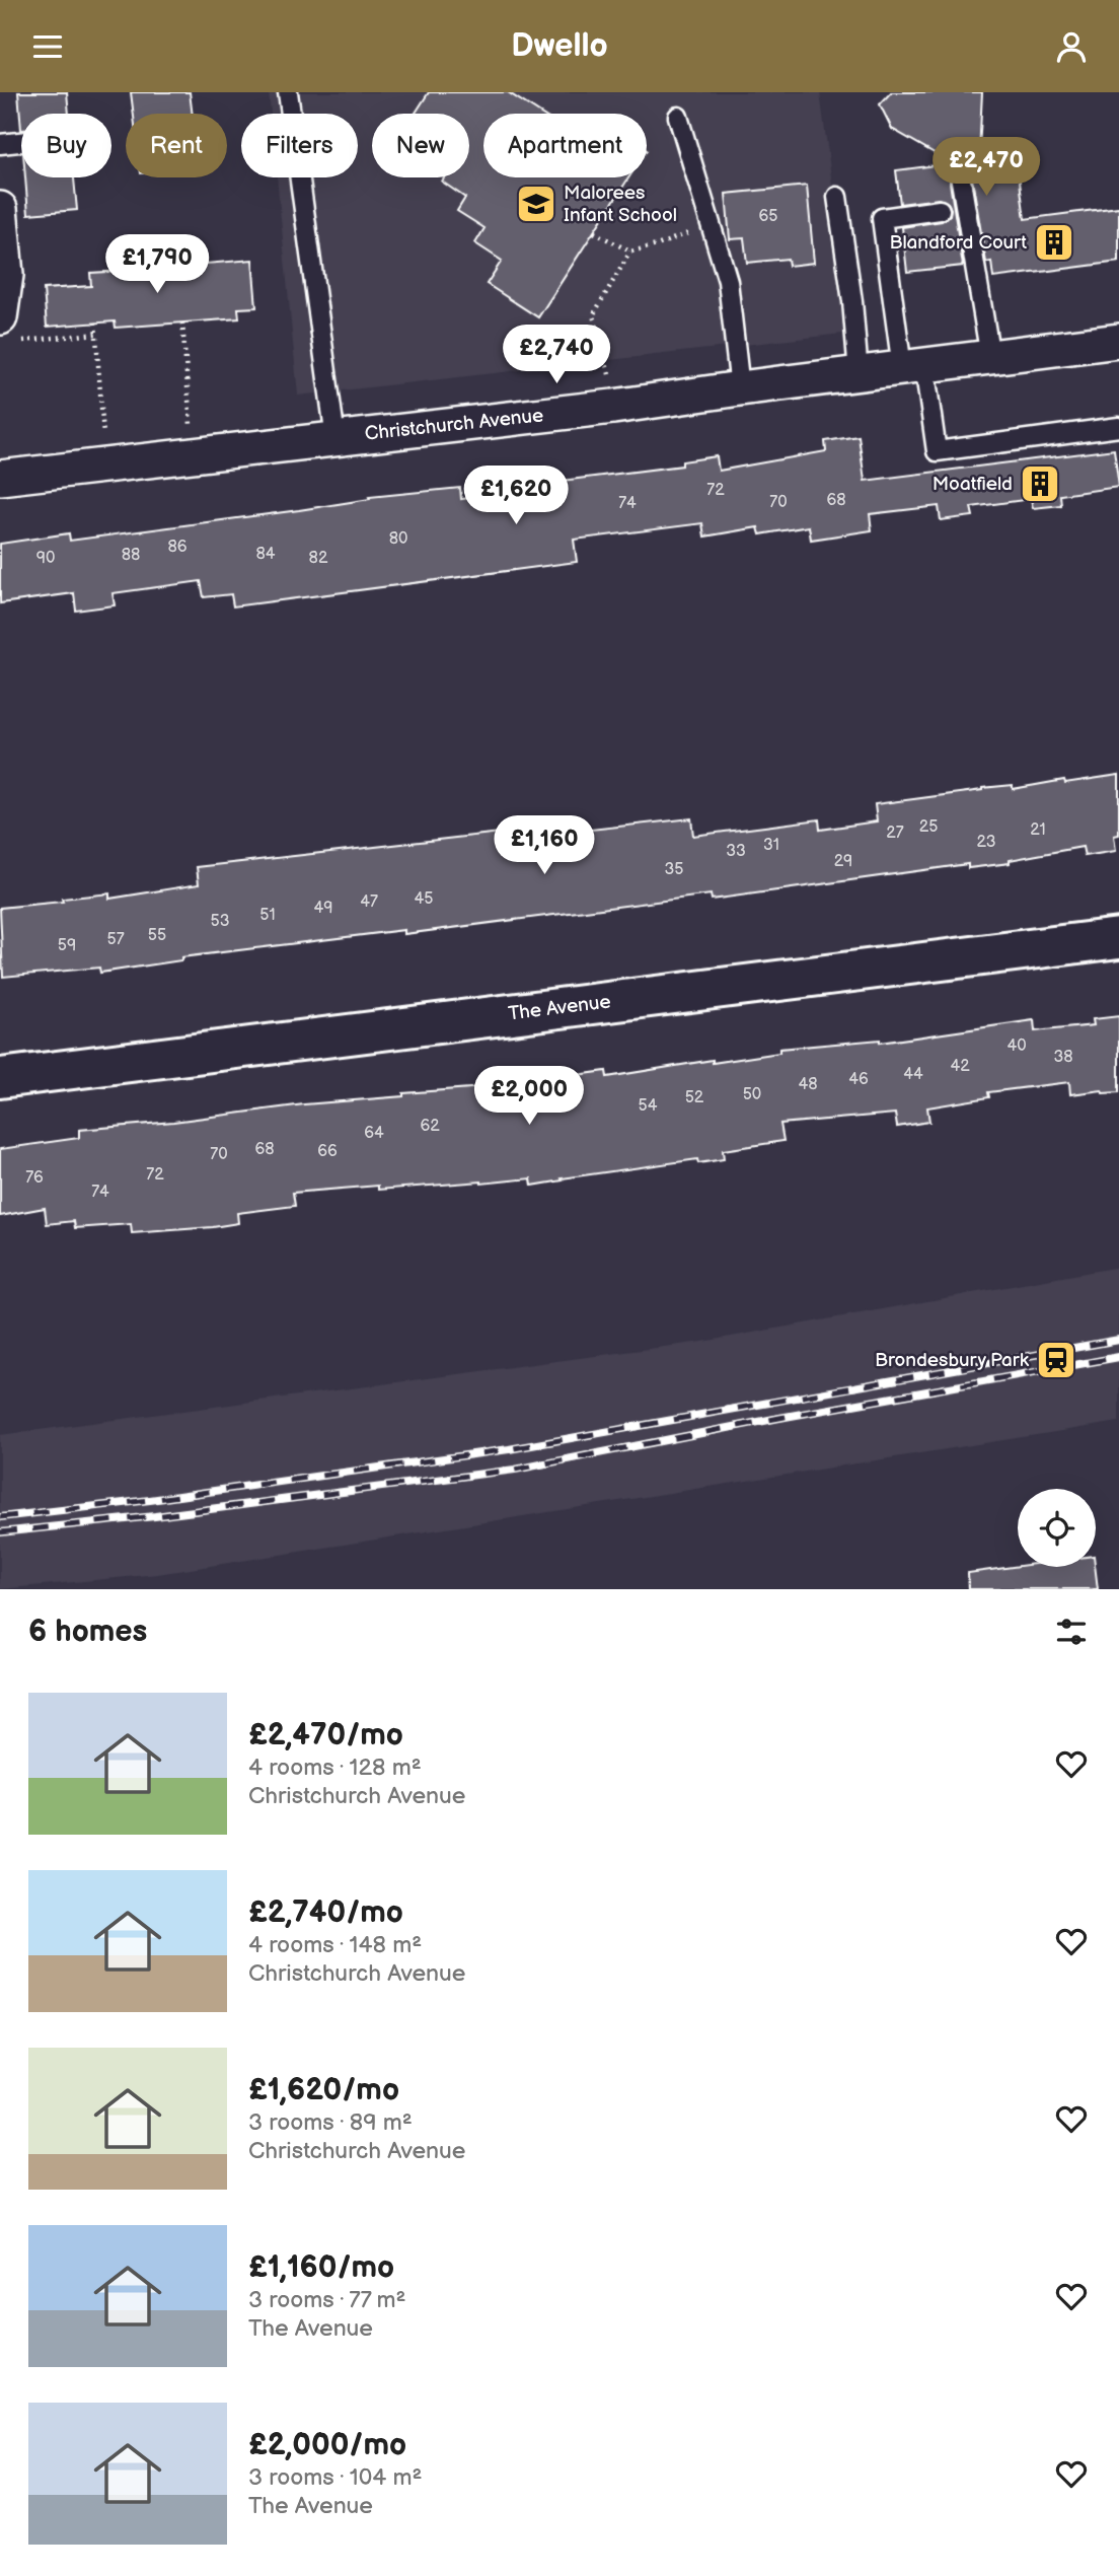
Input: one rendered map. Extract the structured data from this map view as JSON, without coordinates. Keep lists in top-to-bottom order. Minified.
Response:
{"streets":{"street":["Christchurch Avenue","The Avenue"]},"places":{"school or university":["Malorees Infant School"],"building":["Blandford Court","Moatfield"],"station":["Brondesbury Park"]},"house_numbers":["65","72","68","70","74","80","86","84","88","90","82","25","21","27","23","31","33","29","35","45","47","49","51","53","55","57","59","40","38","42","44","46","48","50","52","54","62","64","68","66","70","72","76","74"],"page":{"header":"Dwello","chip":["Buy","Rent","Filters","New","Apartment"],"price":["£2,470","£1,790","£2,740","£1,620","£1,160","£2,000"],"heading":"6 homes","list":[{"name":"£2,470/mo","note":"4 rooms · 128 m² · Christchurch Avenue"},{"name":"£2,740/mo","note":"4 rooms · 148 m² · Christchurch Avenue"},{"name":"£1,620/mo","note":"3 rooms · 89 m² · Christchurch Avenue"},{"name":"£1,160/mo","note":"3 rooms · 77 m² · The Avenue"},{"name":"£2,000/mo","note":"3 rooms · 104 m² · The Avenue"}]}}
